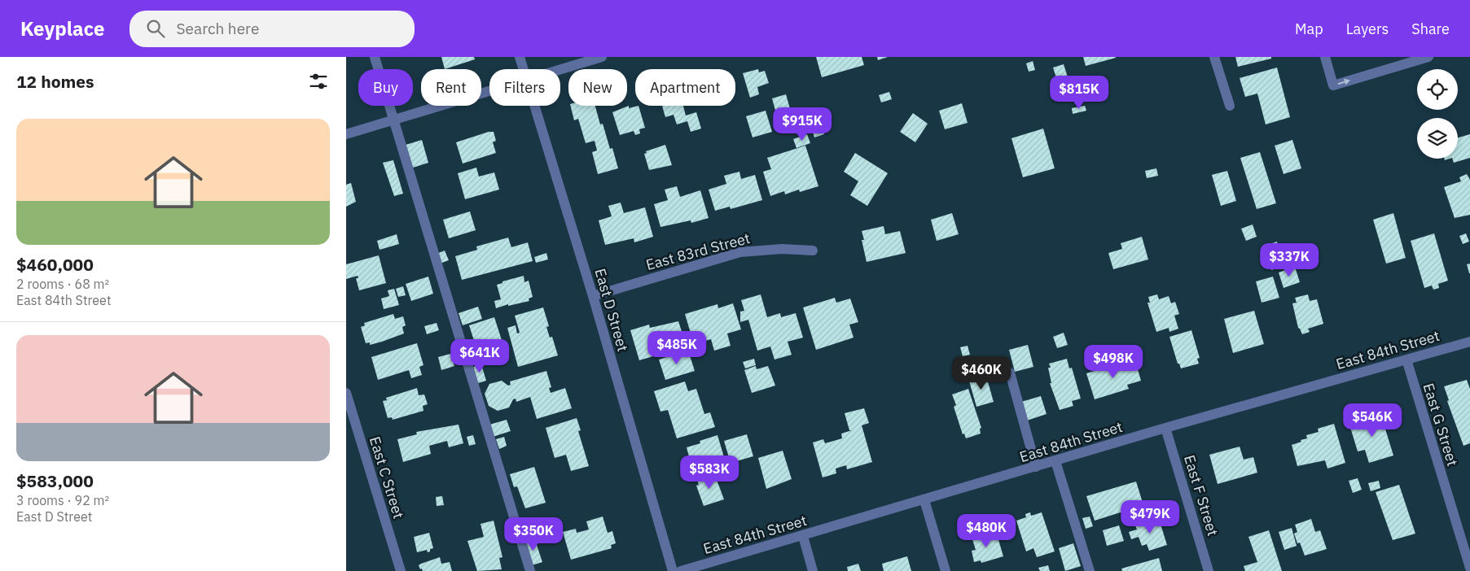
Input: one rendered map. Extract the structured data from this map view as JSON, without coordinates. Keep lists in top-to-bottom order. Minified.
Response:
{"streets":{"street":["East 83rd Street","East D Street","East 84th Street","East G Street","East C Street","East F Street"]},"crossings":[["East 83rd Street","East D Street"],["East 84th Street","East G Street"],["East 84th Street","East F Street"]],"page":{"header":"Keyplace","search":"Search here","nav":["Map","Layers","Share"],"heading":"12 homes","chip":["Buy","Rent","Filters","New","Apartment"],"price":["$815K","$915K","$337K","$485K","$641K","$498K","$460K","$546K","$583K","$479K","$480K","$350K"],"list":[{"name":"$460,000","note":"2 rooms · 68 m² · East 84th Street"},{"name":"$583,000","note":"3 rooms · 92 m² · East D Street"}]}}
